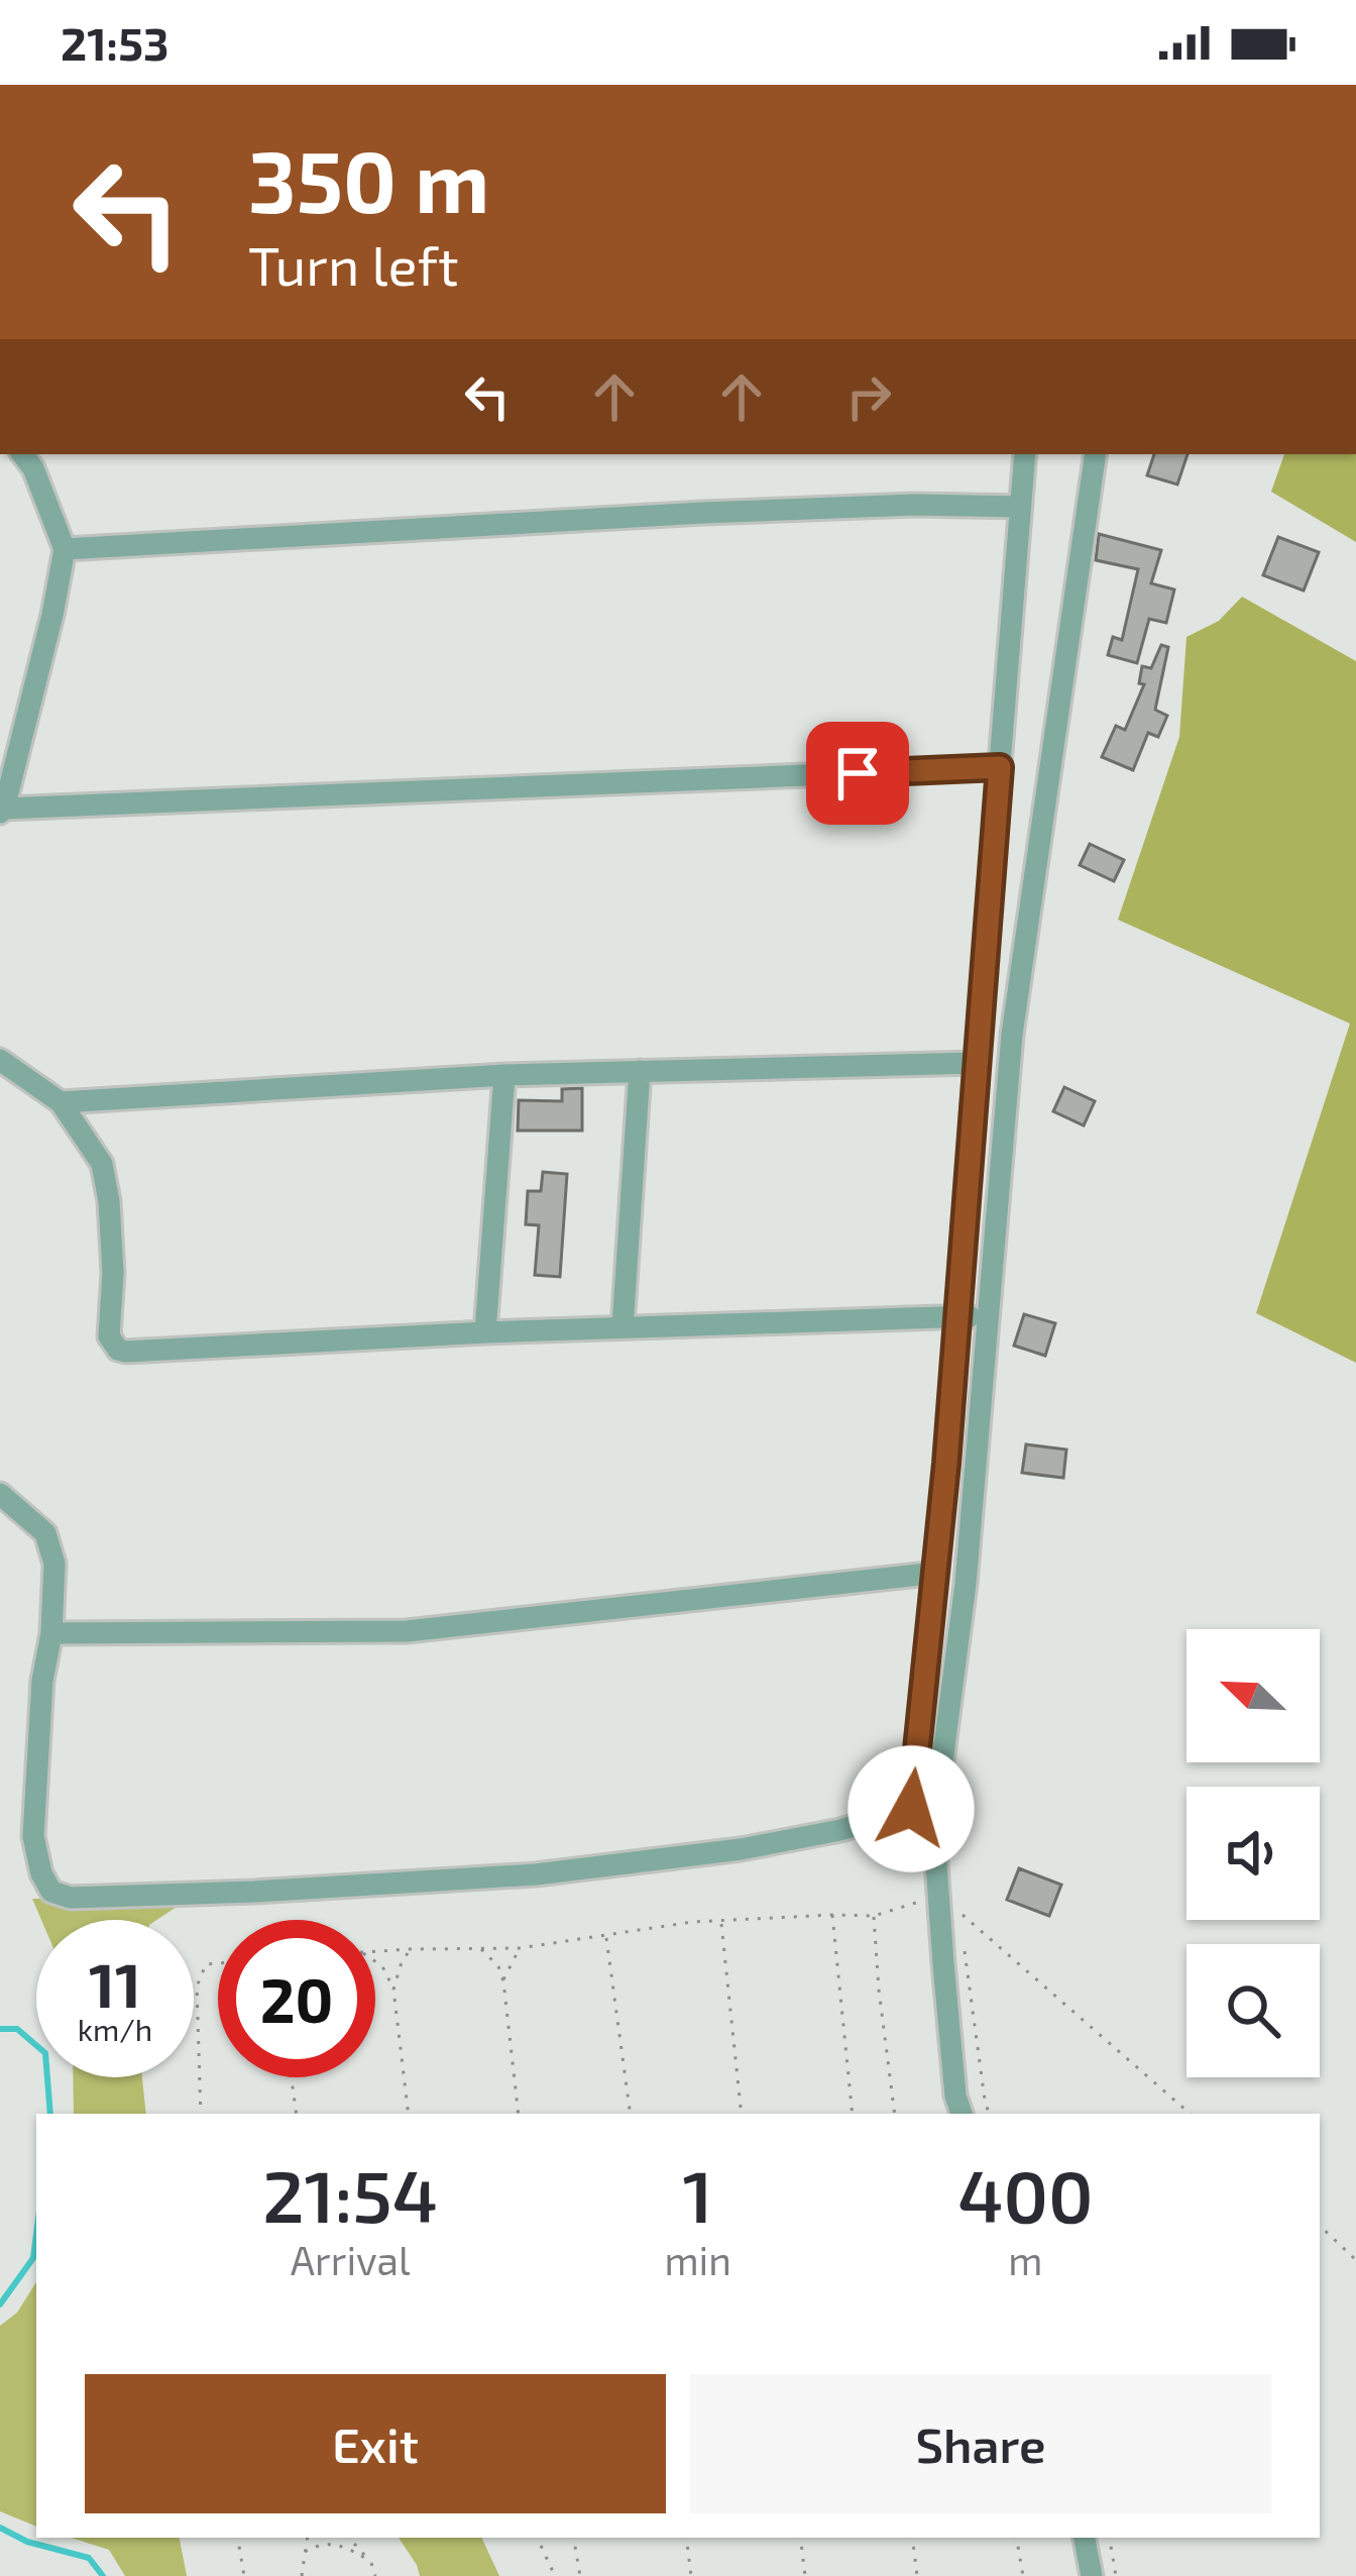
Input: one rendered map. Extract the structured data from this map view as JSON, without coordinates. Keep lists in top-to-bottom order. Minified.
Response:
{"north":"top left","page":{"status":"21:53","turn":["350 m","Turn left"],"speed":"11 km/h","limit":"20","eta":["21:54","Arrival","1","min","400","m"],"buttons":["Exit","Share"]}}
